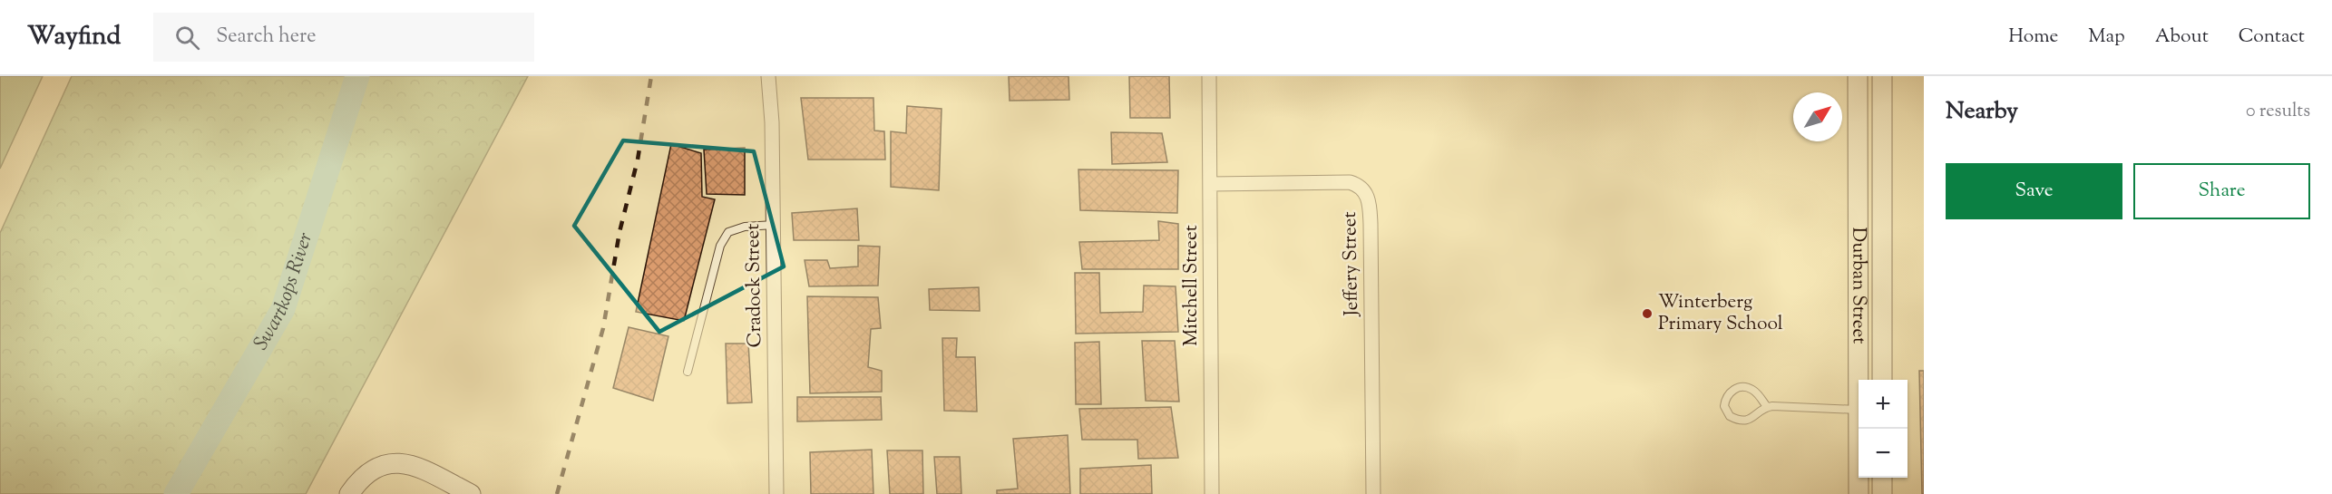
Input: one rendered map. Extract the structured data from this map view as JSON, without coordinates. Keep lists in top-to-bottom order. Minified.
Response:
{"streets":{"street":["Jeffery Street","Cradock Street","Mitchell Street","Durban Street"]},"crossings":[["Jeffery Street","Mitchell Street"]],"water":["Swartkops River"],"places":["Winterberg Primary School"],"north":"top right","page":{"header":"Wayfind","search":"Search here","nav":["Home","Map","About","Contact"],"heading":["Nearby","0 results"],"buttons":["Save","Share"],"map_buttons":["+","−"]}}
